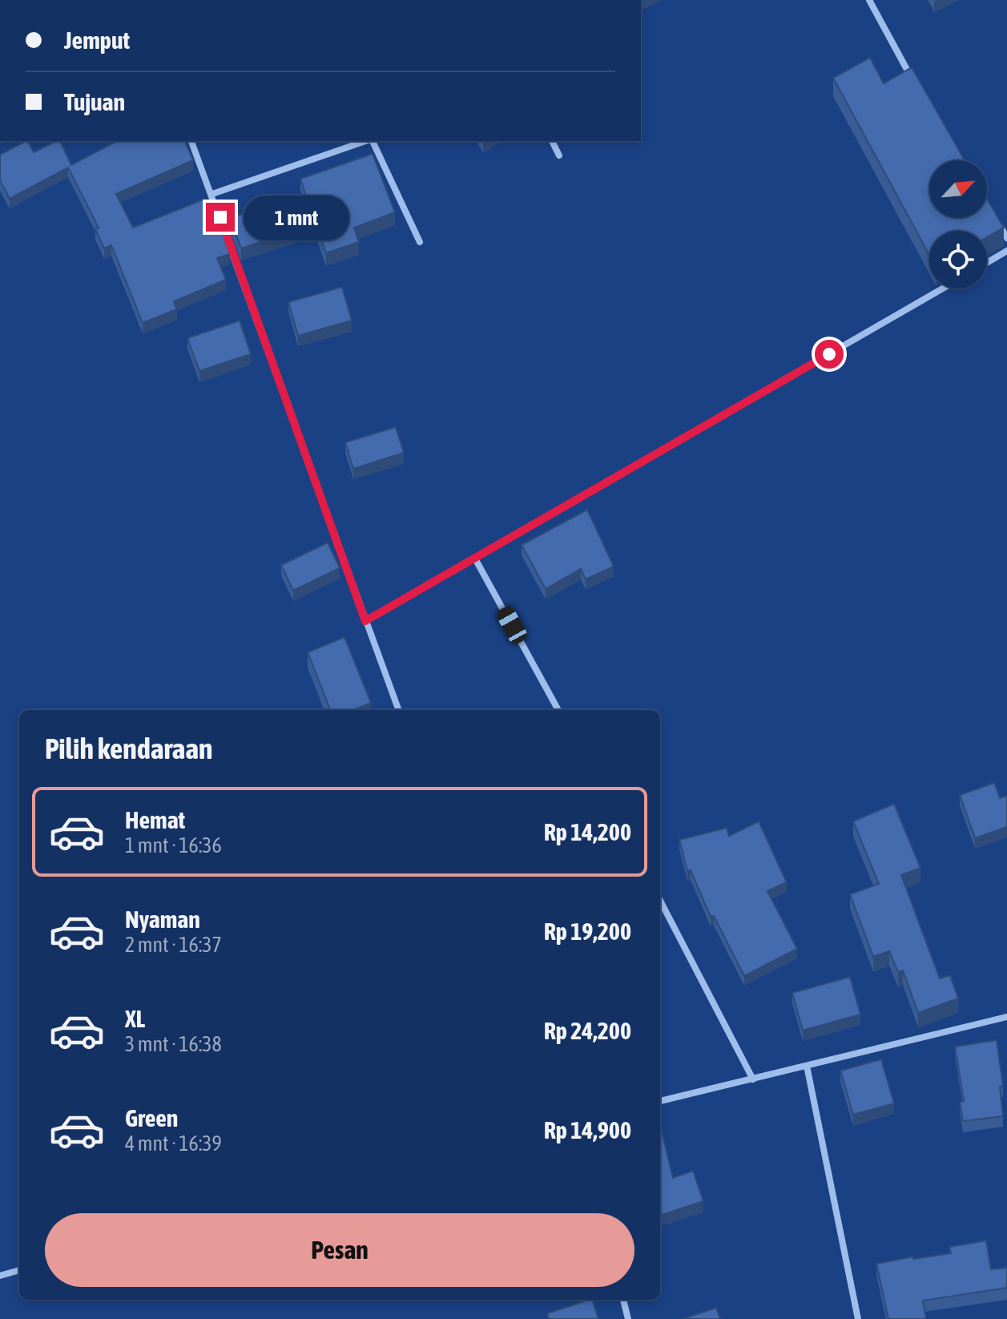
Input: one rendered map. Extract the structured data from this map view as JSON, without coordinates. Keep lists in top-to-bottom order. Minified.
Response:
{"north":"top right","page":{"banner":["Jemput","Tujuan"],"bubble":"1 mnt","heading":"Pilih kendaraan","list":[{"name":"Hemat","note":"1 mnt · 16:36","value":"Rp 14,200"},{"name":"Nyaman","note":"2 mnt · 16:37","value":"Rp 19,200"},{"name":"XL","note":"3 mnt · 16:38","value":"Rp 24,200"},{"name":"Green","note":"4 mnt · 16:39","value":"Rp 14,900"}],"buttons":"Pesan"}}
